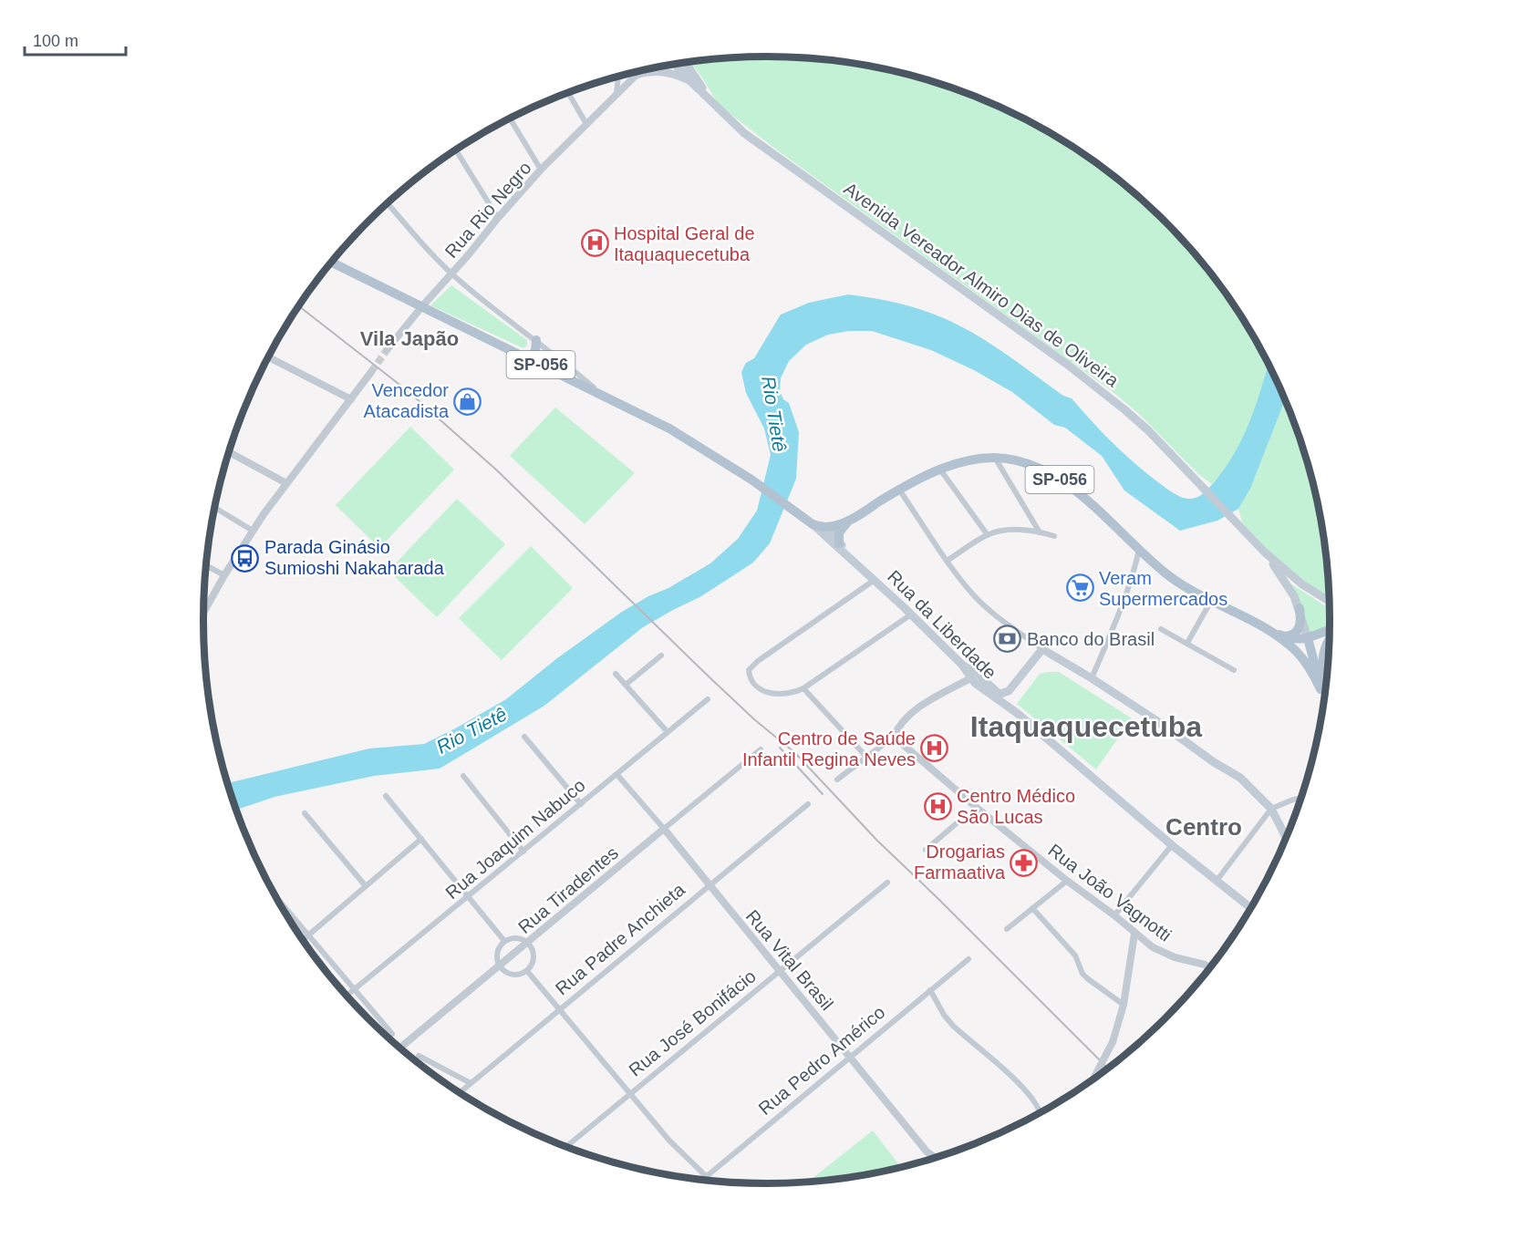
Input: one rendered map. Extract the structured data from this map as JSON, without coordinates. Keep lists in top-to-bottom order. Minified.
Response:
{"streets":{"main road":["Avenida Vereador Almiro Dias de Oliveira","SP-056","Rua da Liberdade"],"street":["Rua Rio Negro","Rua Joaquim Nabuco","Rua Tiradentes","Rua João Vagnotti","Rua Padre Anchieta","Rua Vital Brasil","Rua José Bonifácio","Rua Pedro Américo"]},"crossings":[["Rua Rio Negro","SP-056"],["Avenida Vereador Almiro Dias de Oliveira","SP-056"],["SP-056","Rua da Liberdade"],["Rua Joaquim Nabuco","Rua Vital Brasil"],["Rua Tiradentes","Rua Vital Brasil"],["Rua Padre Anchieta","Rua Vital Brasil"],["Rua Vital Brasil","Rua José Bonifácio"],["Rua Vital Brasil","Rua Pedro Américo"]],"districts":["Vila Japão","Itaquaquecetuba","Centro"],"water":["Rio Tietê"],"places":{"hospital":["Hospital Geral de Itaquaquecetuba","Centro de Saúde Infantil Regina Neves","Centro Médico São Lucas"],"shop":["Vencedor Atacadista"],"bus stop":["Parada Ginásio Sumioshi Nakaharada"],"supermarket":["Veram Supermercados"],"bank":["Banco do Brasil"],"pharmacy":["Drogarias Farmaativa"]},"scale_bar":"100 m"}
